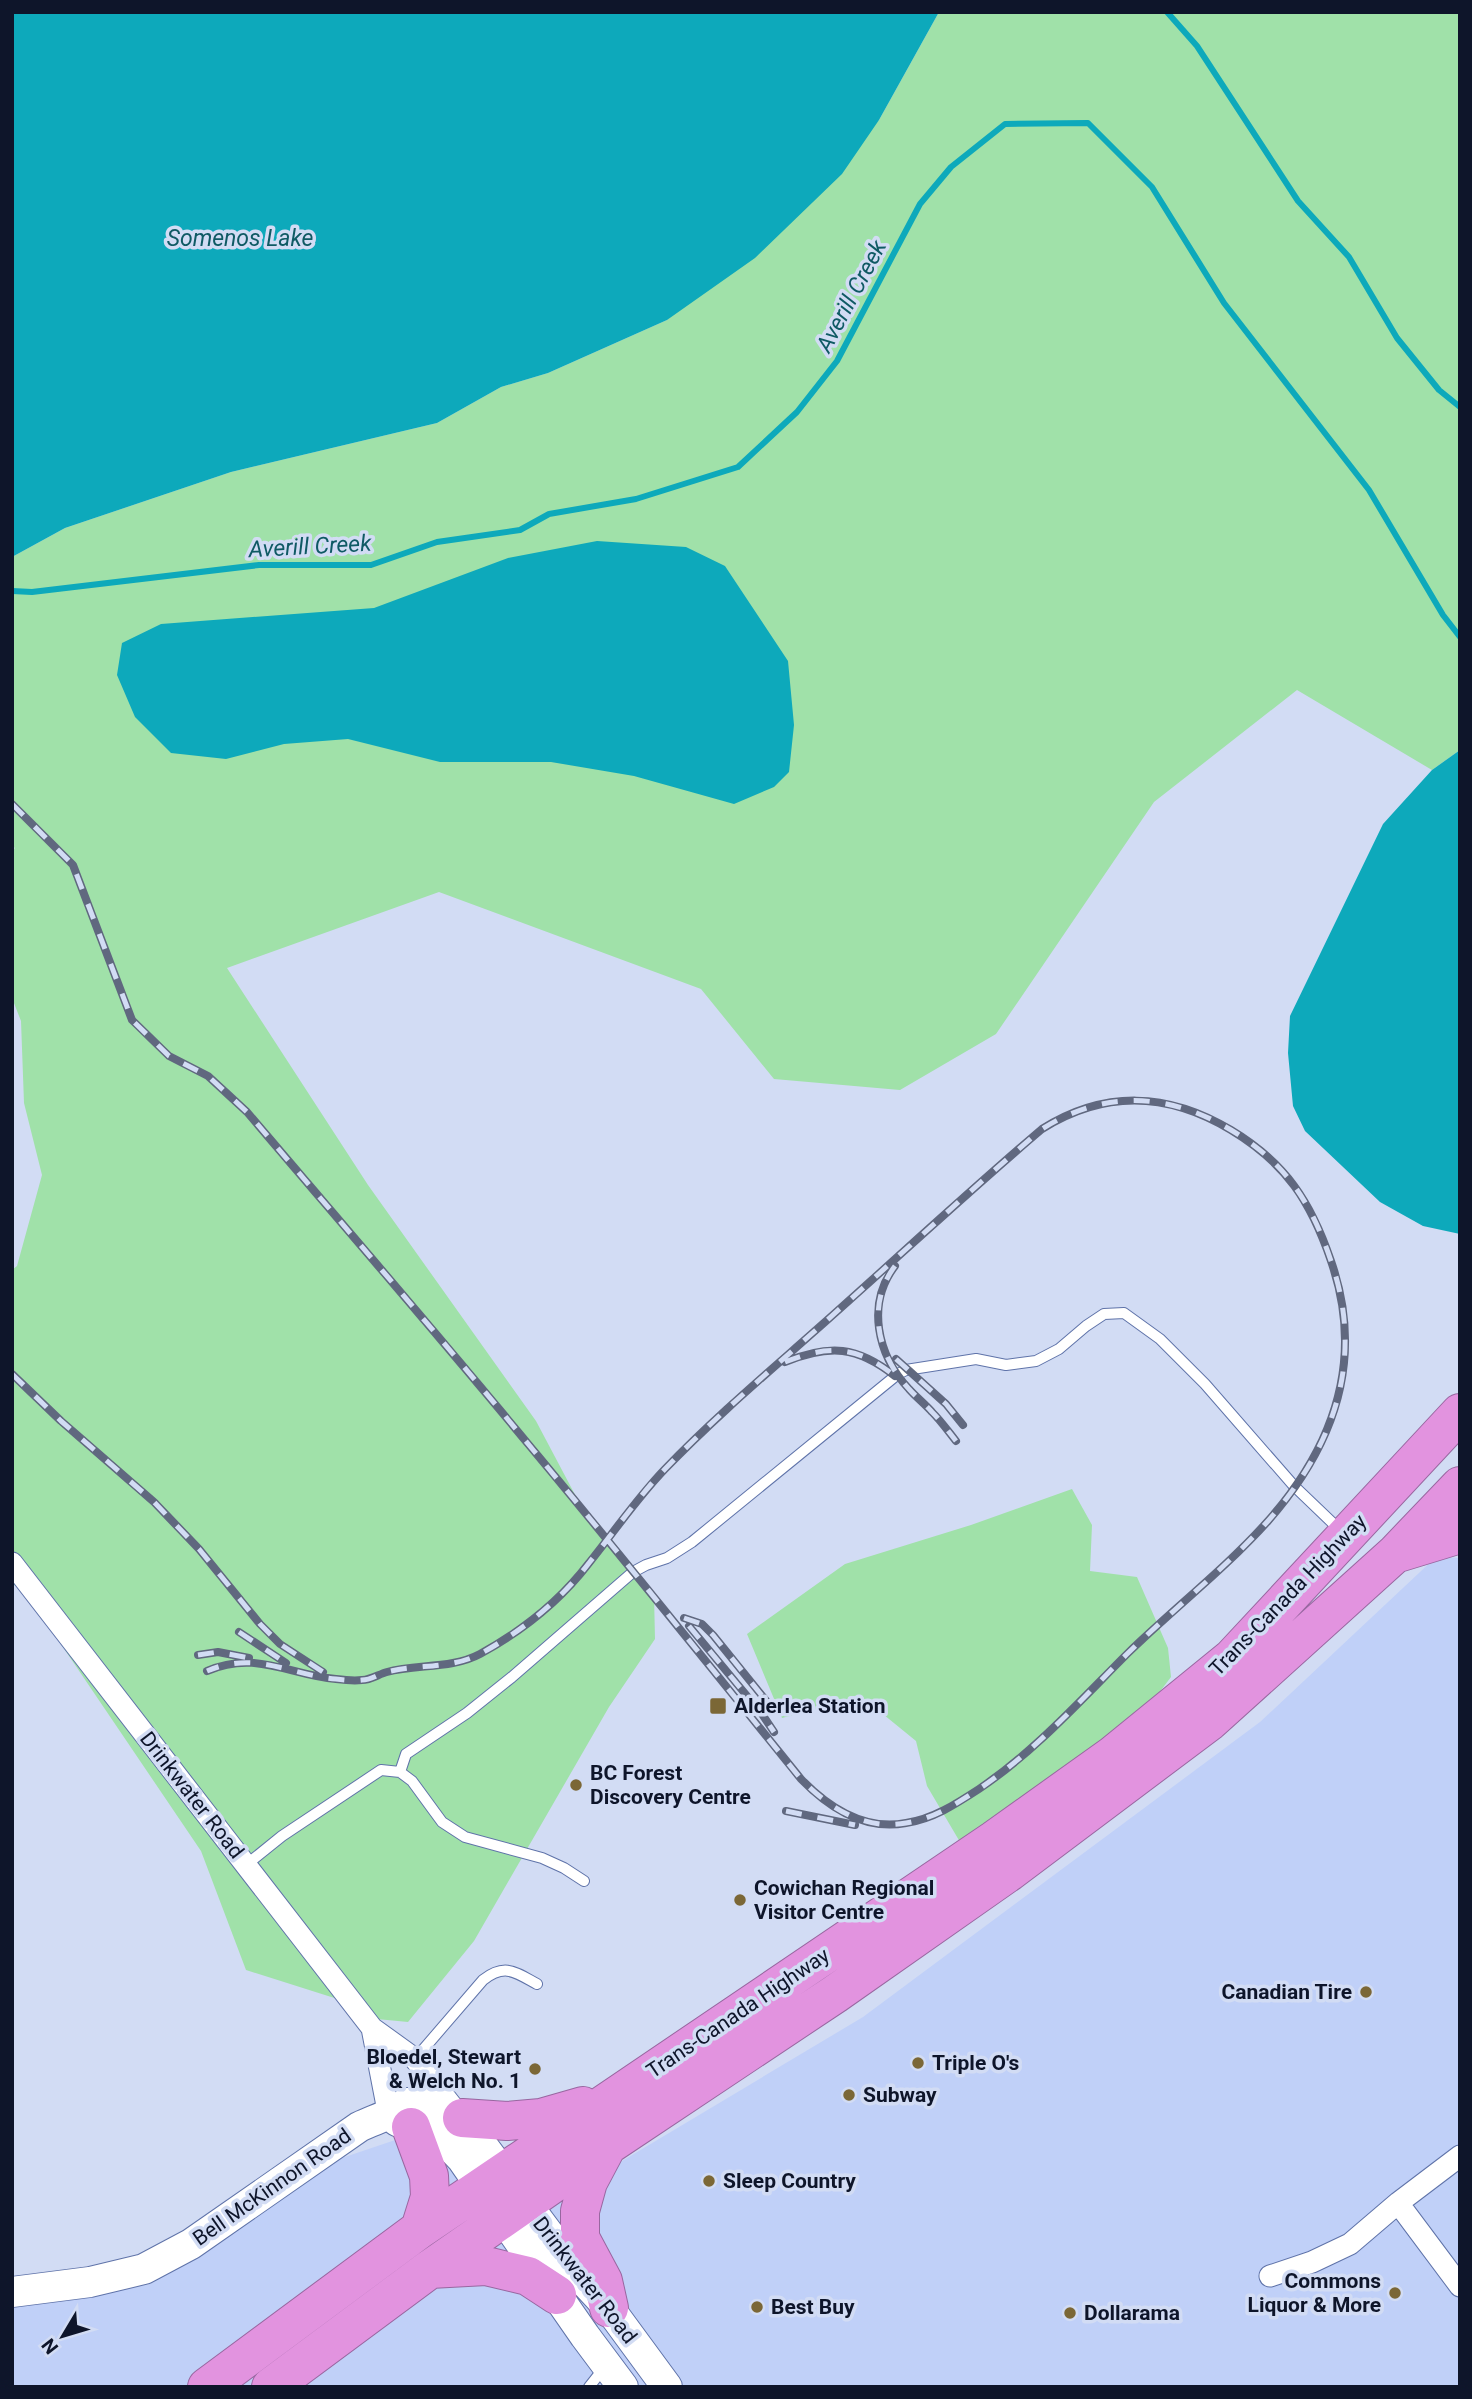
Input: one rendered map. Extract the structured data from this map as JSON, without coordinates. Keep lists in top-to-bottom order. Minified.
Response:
{"streets":{"highway":["Trans-Canada Highway"],"street":["Drinkwater Road","Bell McKinnon Road"]},"crossings":[["Trans-Canada Highway","Drinkwater Road"],["Drinkwater Road","Bell McKinnon Road"]],"water":["Somenos Lake","Averill Creek"],"places":{"transit":["Alderlea Station"],"other":["BC Forest Discovery Centre","Cowichan Regional Visitor Centre","Canadian Tire","Triple O's","Bloedel, Stewart & Welch No. 1","Subway","Sleep Country","Commons Liquor & More","Best Buy","Dollarama"]},"north":"bottom left"}
